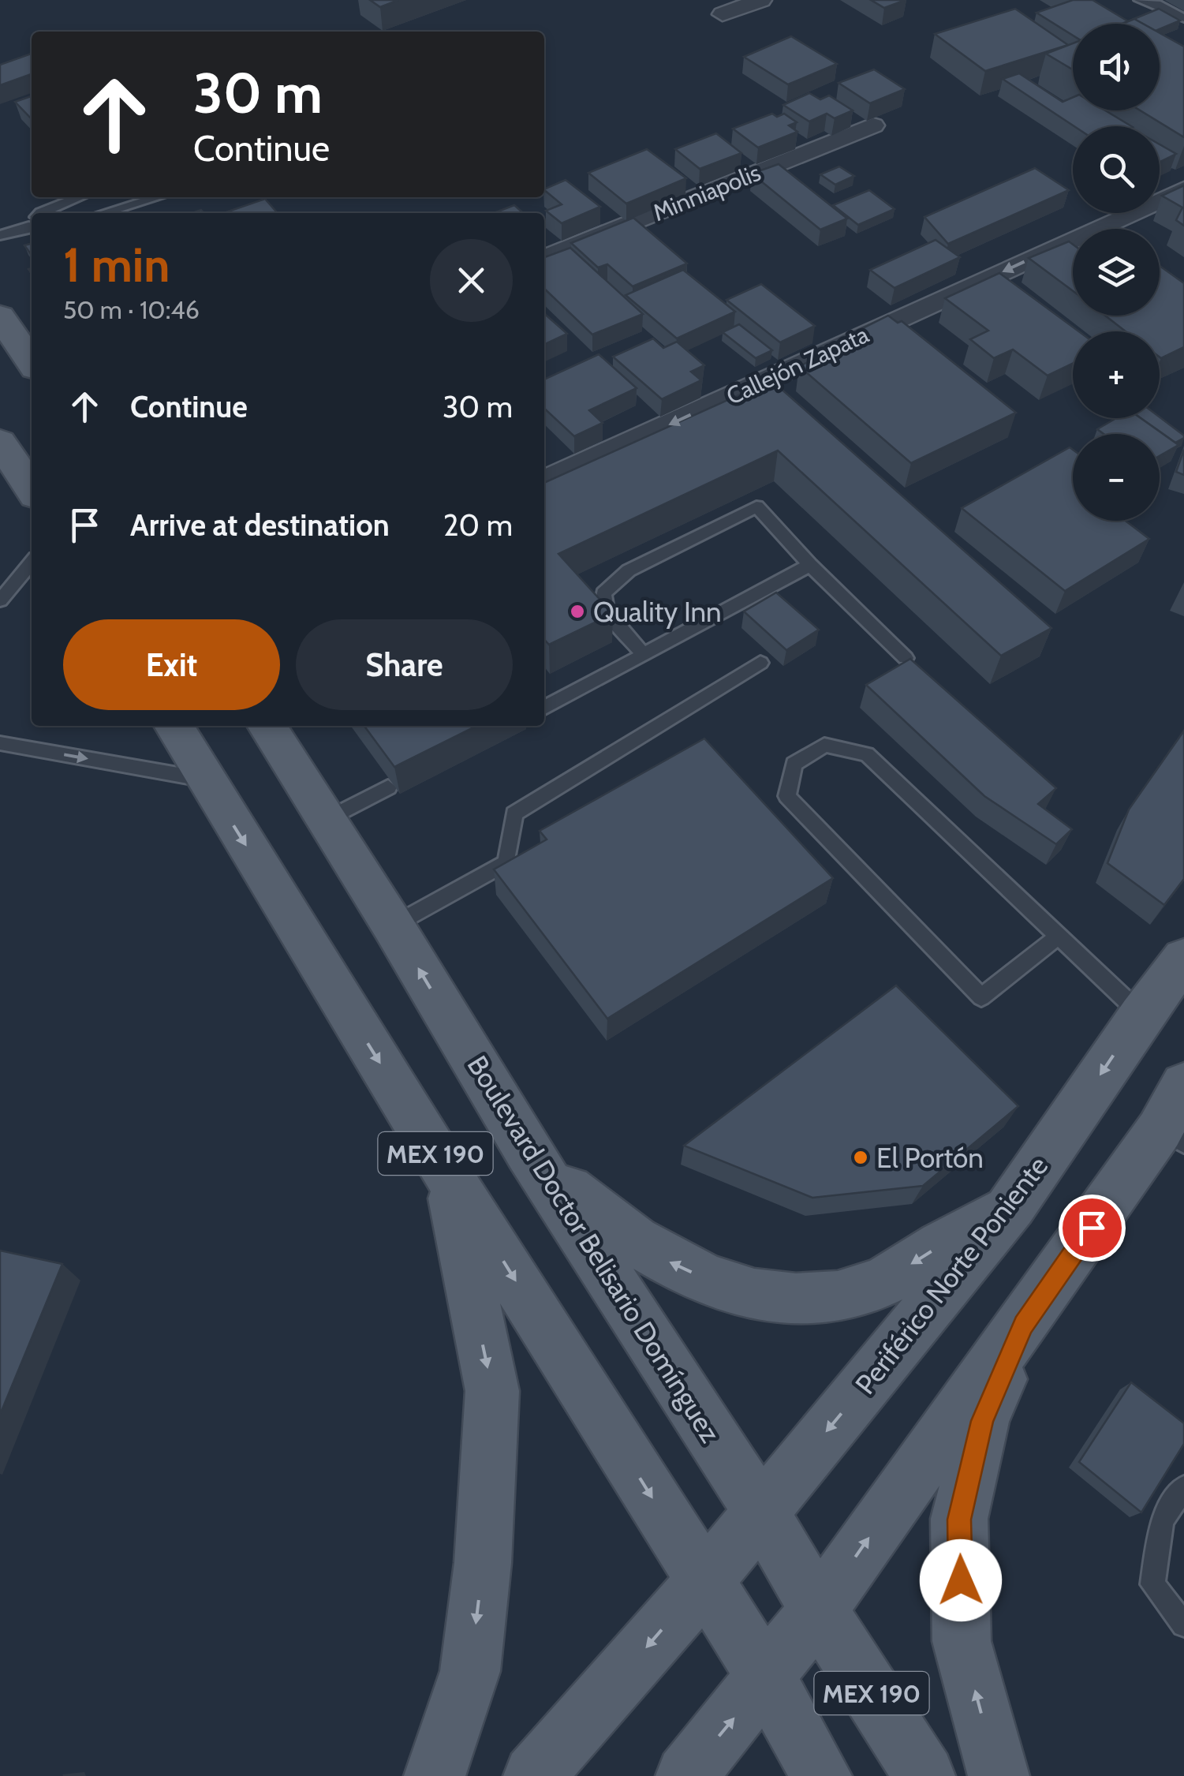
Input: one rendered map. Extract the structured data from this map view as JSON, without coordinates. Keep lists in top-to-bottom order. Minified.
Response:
{"streets":{"main road":["MEX 190","Boulevard Doctor Belisario Domínguez","Periférico Norte Poniente"],"street":["Minniapolis","Callejón Zapata"]},"crossings":[["MEX 190","Periférico Norte Poniente"],["Boulevard Doctor Belisario Domínguez","Periférico Norte Poniente"]],"one_way":["Callejón Zapata"],"places":["Quality Inn","El Portón"],"page":{"map_buttons":["+","−"],"turn":["30 m","Continue"],"heading":["1 min","50 m · 10:46"],"list":[{"name":"Continue","value":"30 m"},{"name":"Arrive at destination","value":"20 m"}],"buttons":["Exit","Share"]}}
